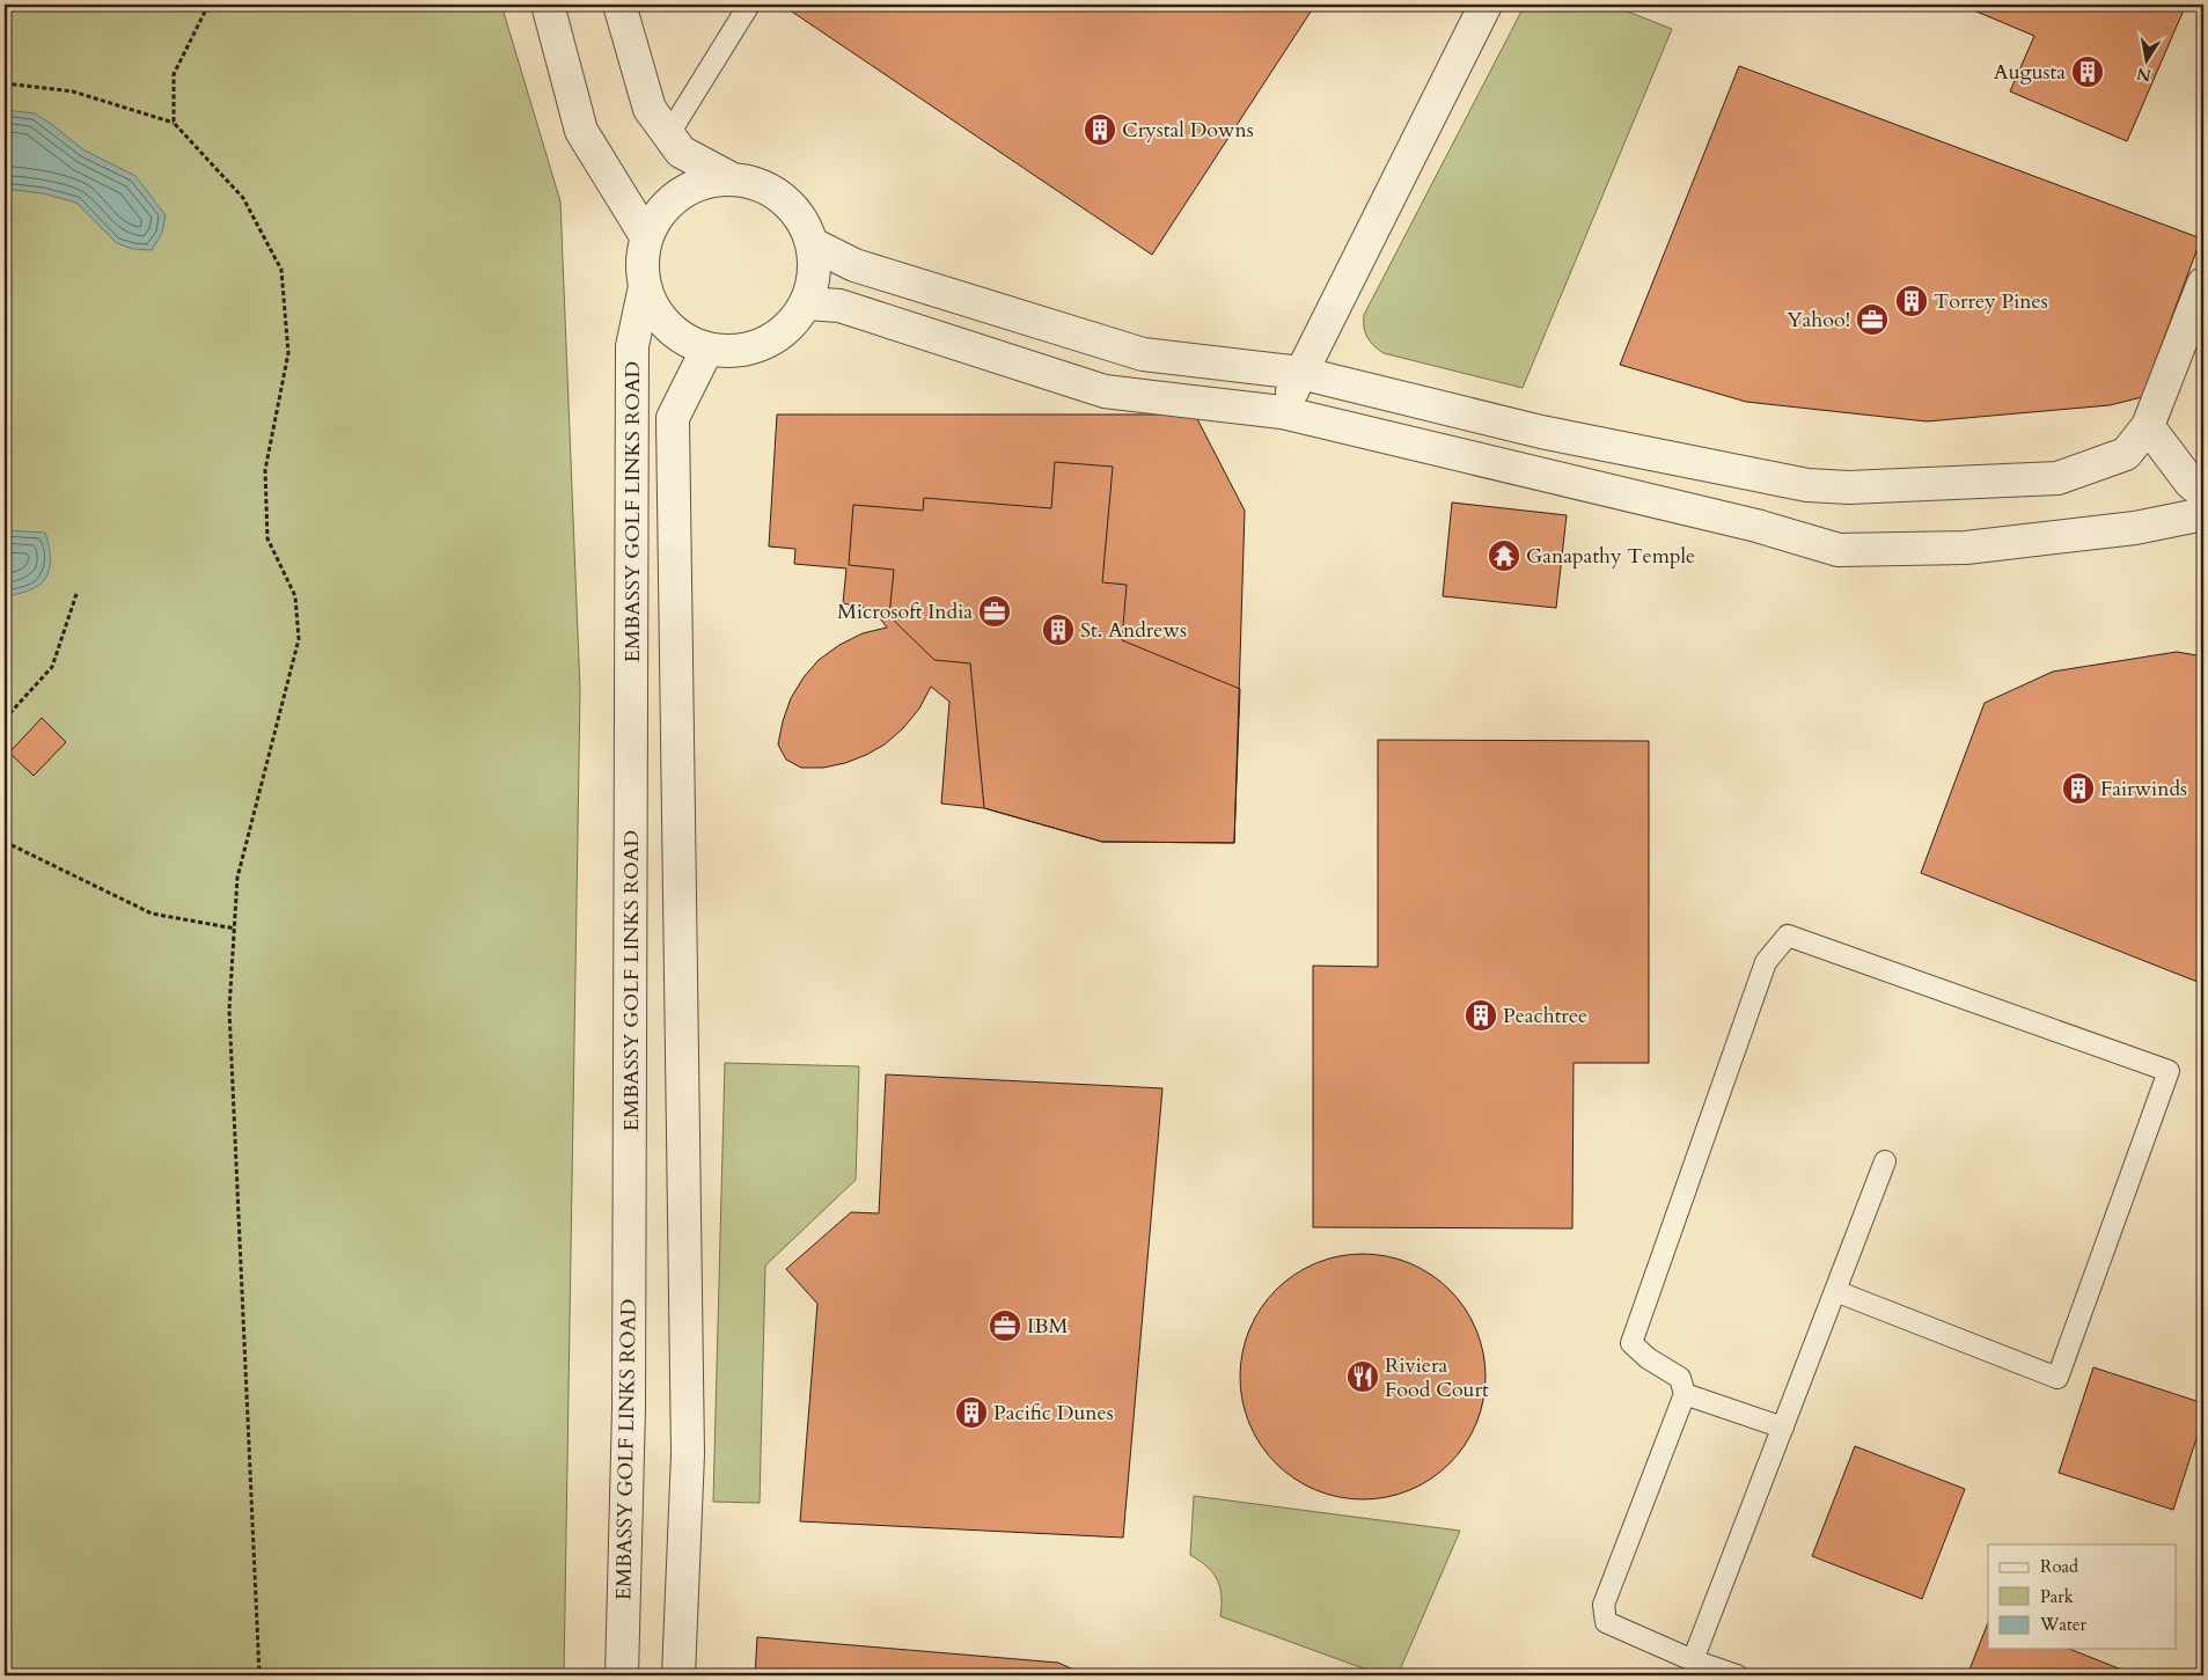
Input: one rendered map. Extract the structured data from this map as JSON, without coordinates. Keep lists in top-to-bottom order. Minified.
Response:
{"streets":{"street":["EMBASSY GOLF LINKS ROAD"]},"places":{"building":["Augusta","Crystal Downs","Torrey Pines","St. Andrews","Fairwinds","Peachtree","Pacific Dunes"],"office":["Yahoo!","Microsoft India","IBM"],"temple":["Ganapathy Temple"],"restaurant":["Riviera Food Court"]},"legend":["Road","Park","Water"],"north":"bottom"}
